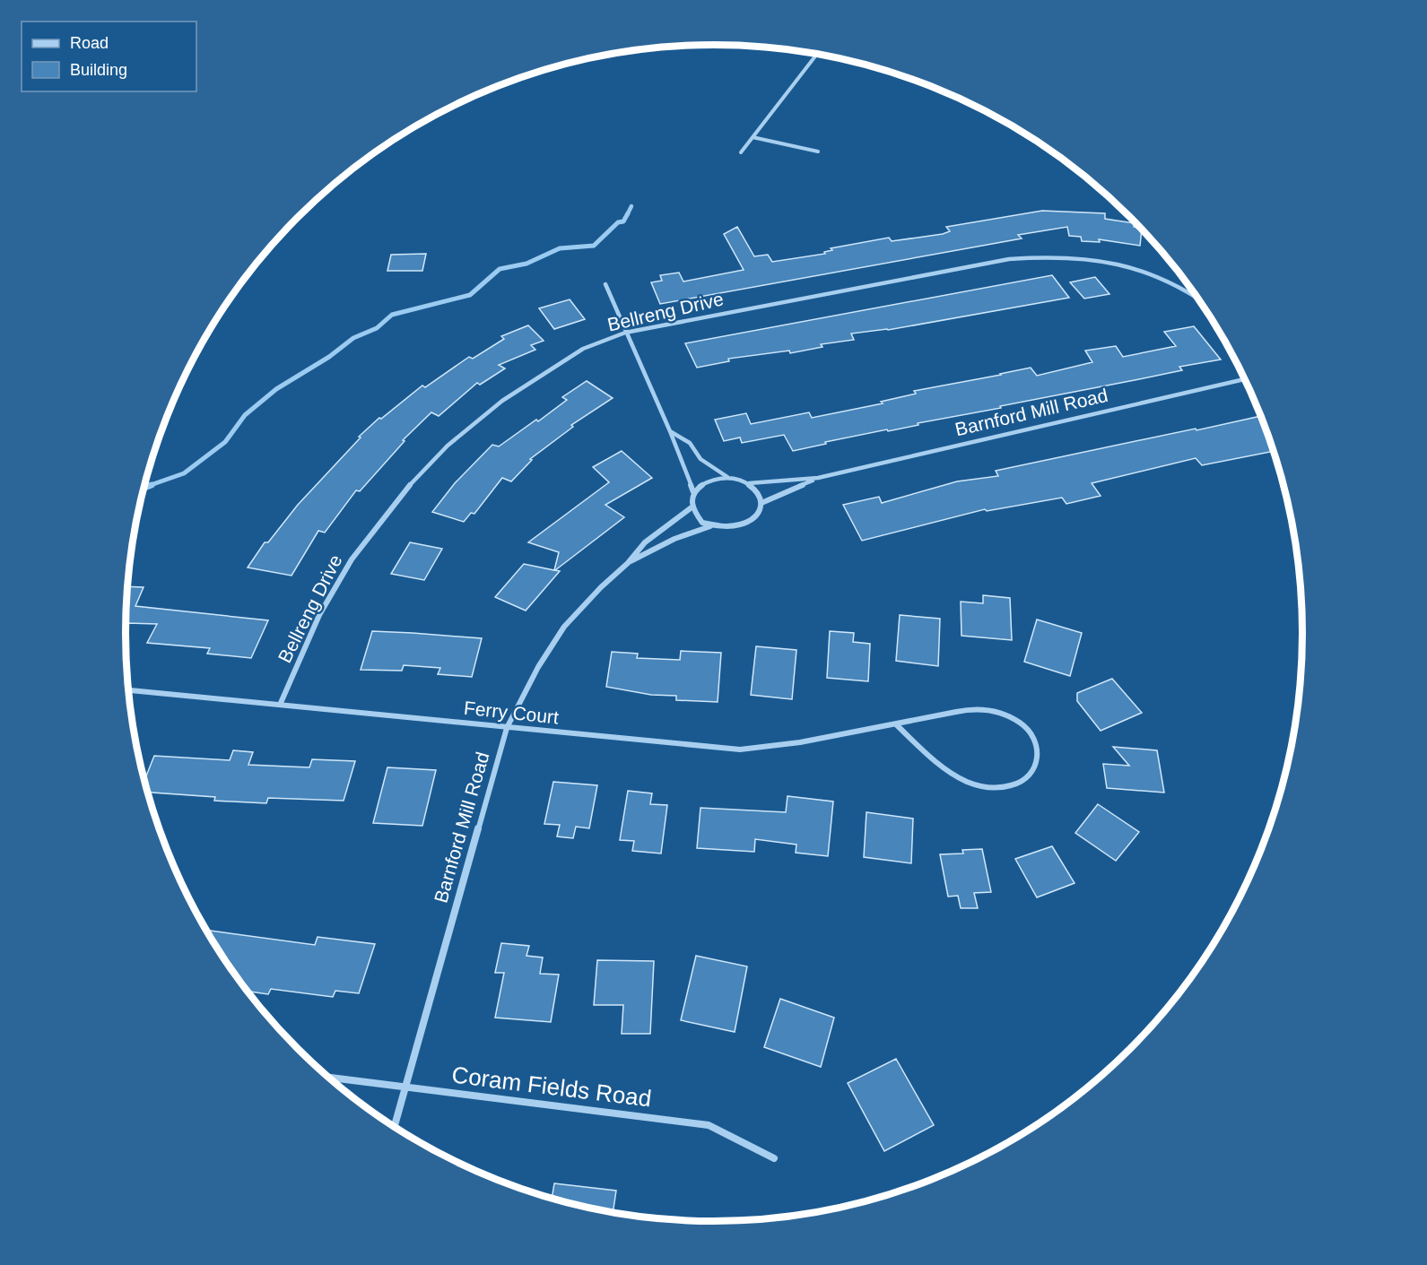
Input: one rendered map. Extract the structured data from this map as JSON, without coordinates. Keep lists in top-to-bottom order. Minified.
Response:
{"streets":{"street":["Bellreng Drive","Barnford Mill Road","Ferry Court","Coram Fields Road"]},"crossings":[["Bellreng Drive","Ferry Court"],["Barnford Mill Road","Ferry Court"],["Barnford Mill Road","Coram Fields Road"]],"legend":["Road","Building"]}
